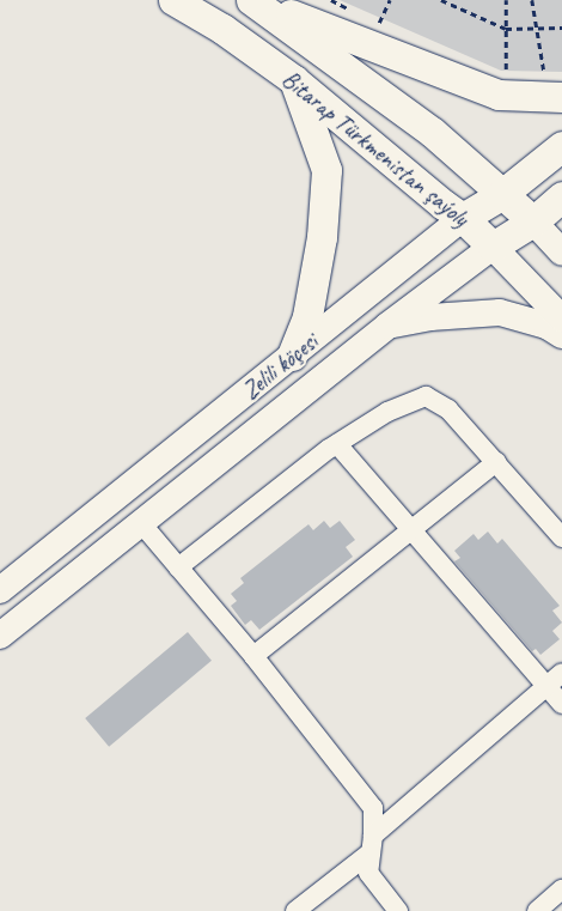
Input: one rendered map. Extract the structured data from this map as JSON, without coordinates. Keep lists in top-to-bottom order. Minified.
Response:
{"streets":{"main road":["Bitarap Türkmenistan şaýoly","Zelili köçesi"]},"crossings":[["Bitarap Türkmenistan şaýoly","Zelili köçesi"]]}
